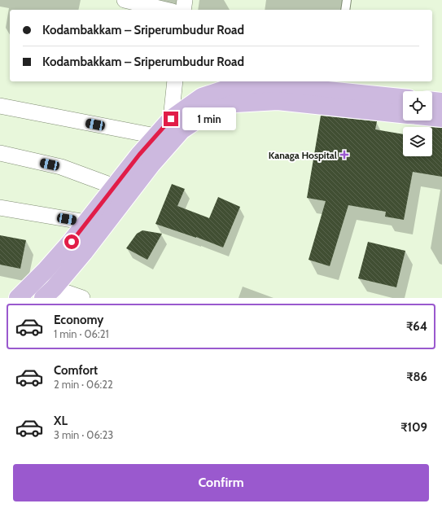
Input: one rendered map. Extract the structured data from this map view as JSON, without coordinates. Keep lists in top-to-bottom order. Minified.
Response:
{"places":{"health":["Kanaga Hospital"]},"page":{"banner":["Kodambakkam – Sriperumbudur Road","Kodambakkam – Sriperumbudur Road"],"bubble":"1 min","list":[{"name":"Economy","note":"1 min · 06:21","value":"₹64"},{"name":"Comfort","note":"2 min · 06:22","value":"₹86"},{"name":"XL","note":"3 min · 06:23","value":"₹109"}],"buttons":"Confirm"}}
